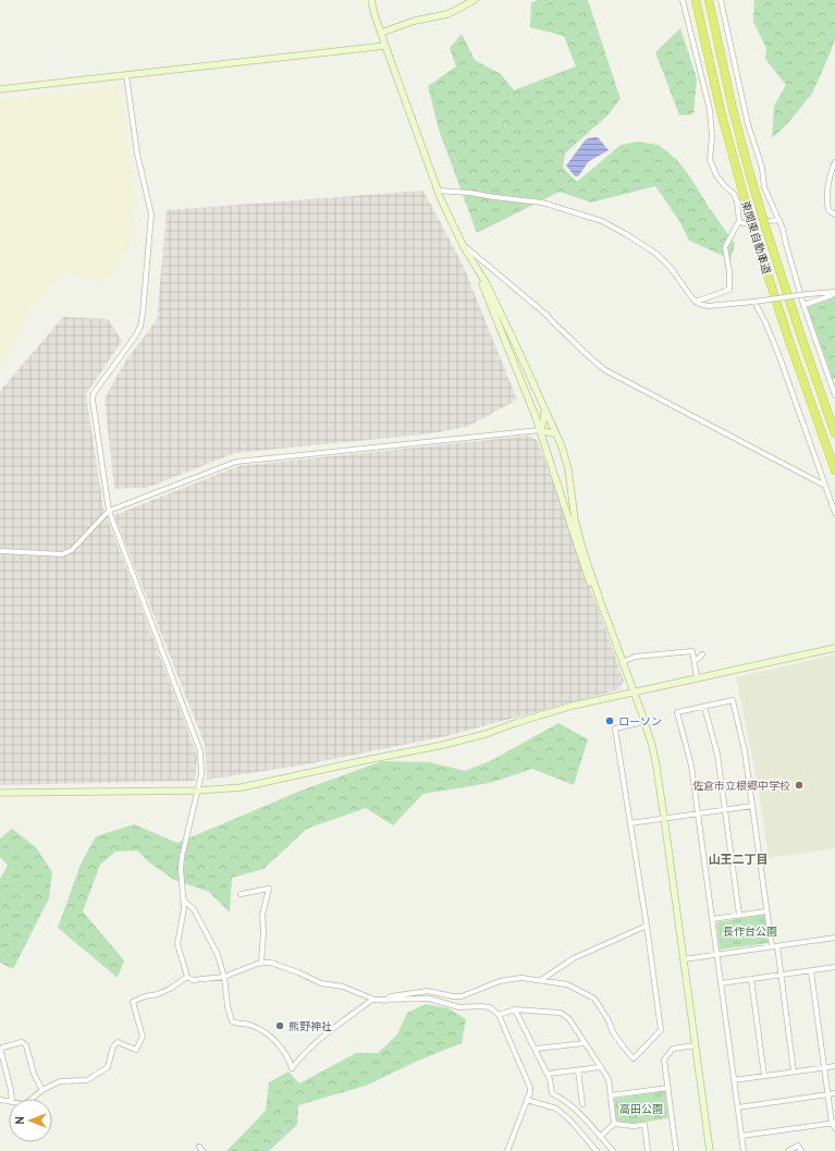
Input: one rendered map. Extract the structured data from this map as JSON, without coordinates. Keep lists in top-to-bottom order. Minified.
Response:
{"streets":{"highway":["東関東自動車道"]},"districts":["山王二丁目"],"parks":["長作台公園","高田公園"],"places":["ローソン","佐倉市立根郷中学校","熊野神社"],"north":"left"}
